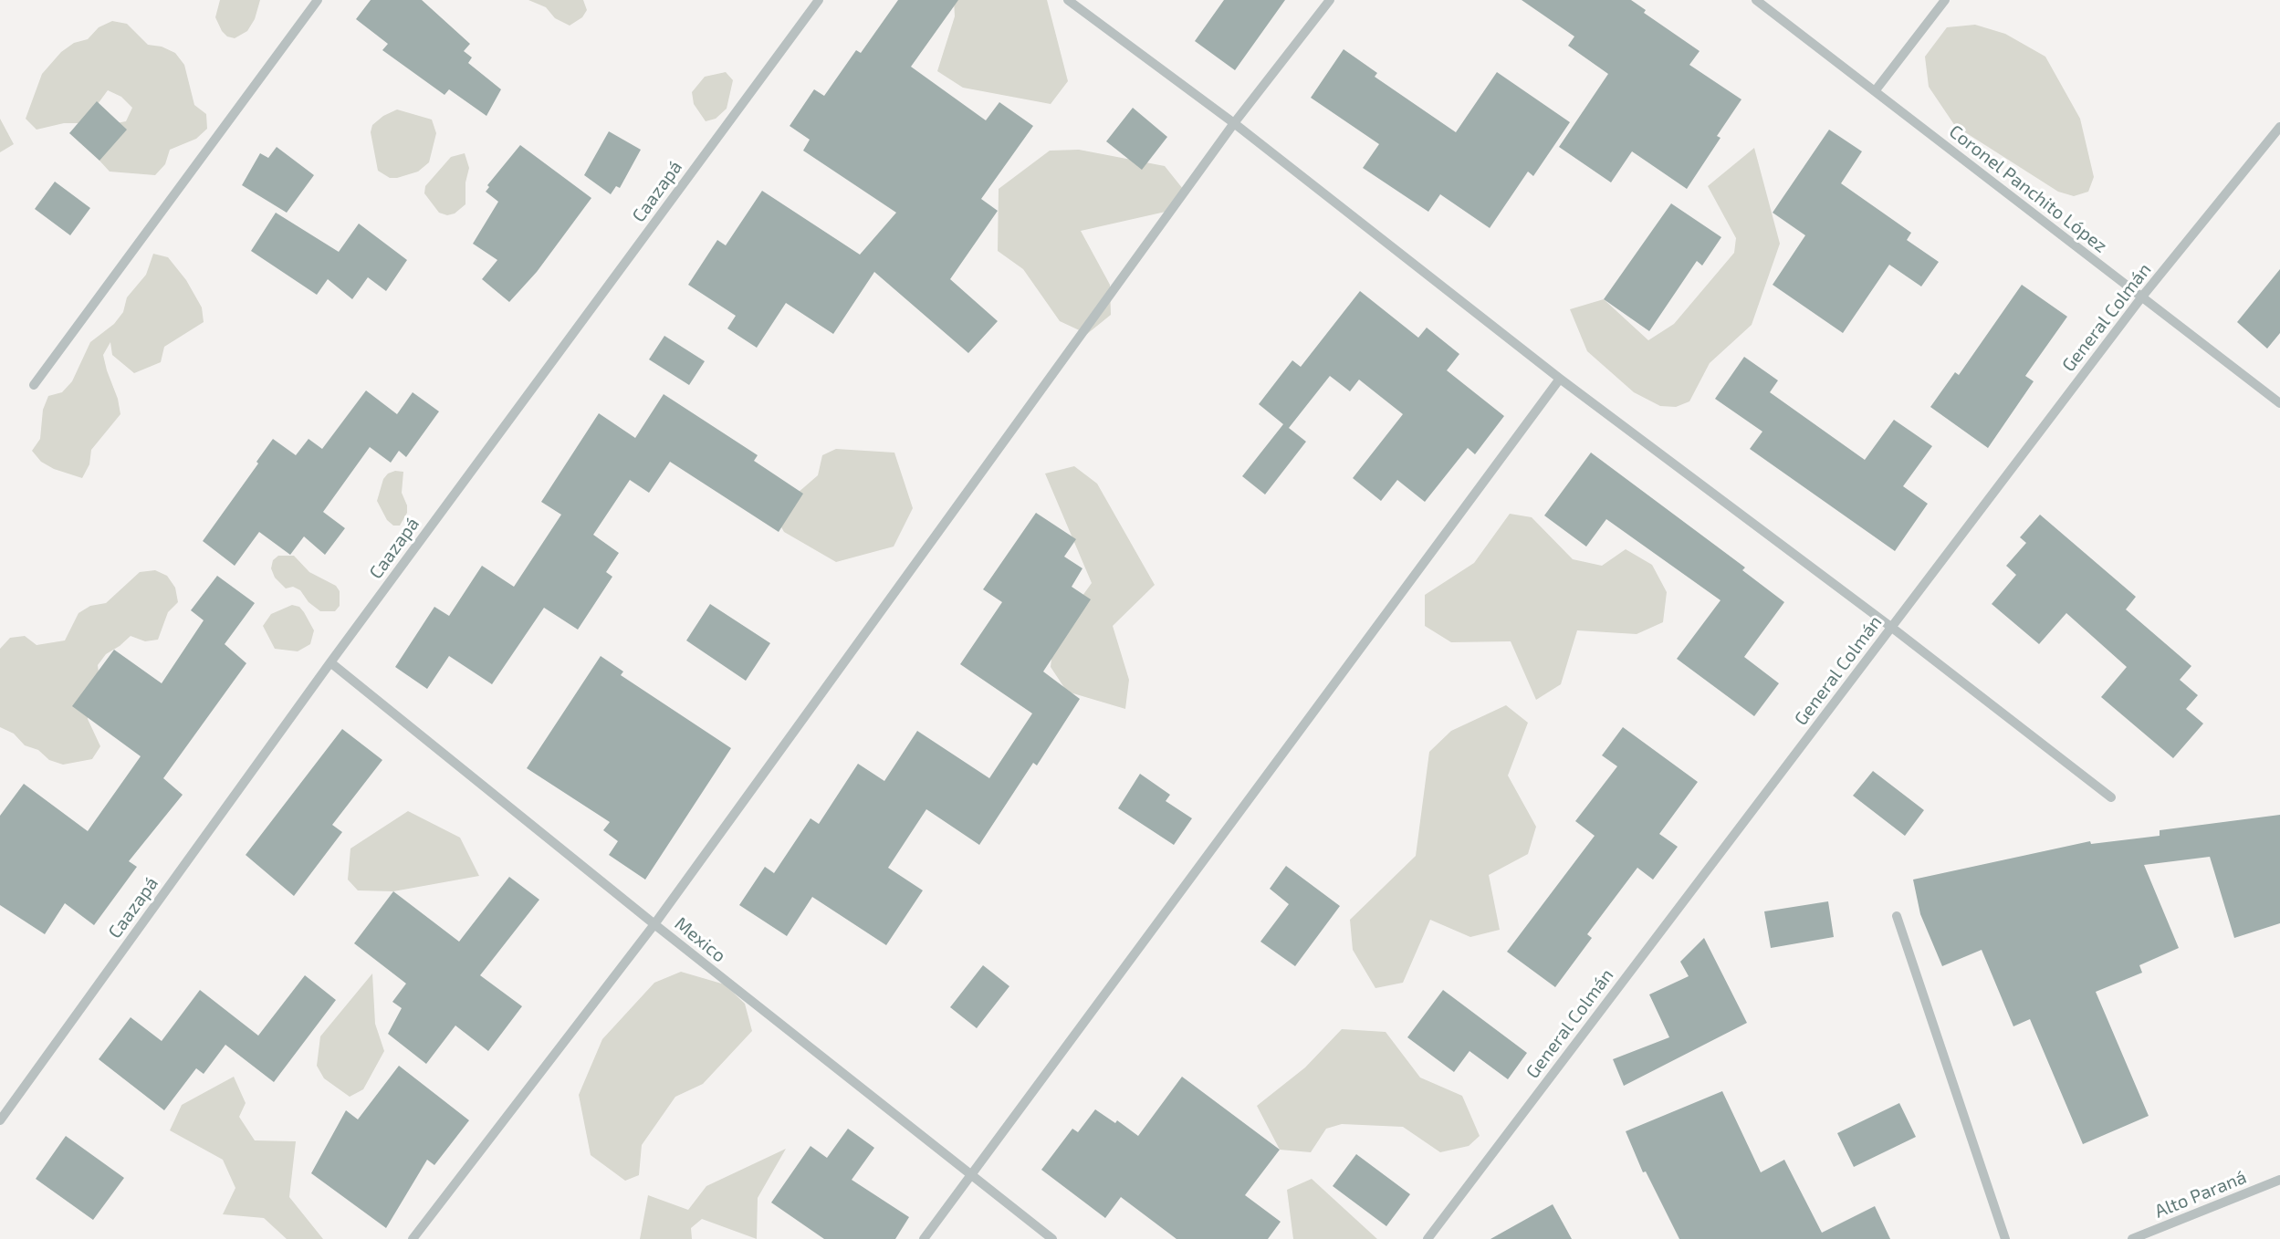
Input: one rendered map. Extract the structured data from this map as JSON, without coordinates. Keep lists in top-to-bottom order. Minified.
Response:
{"streets":{"street":["Coronel Panchito López","Caazapá","General Colmán","Mexico","Alto Paraná"]},"crossings":[["Coronel Panchito López","General Colmán"],["Caazapá","Mexico"]]}
